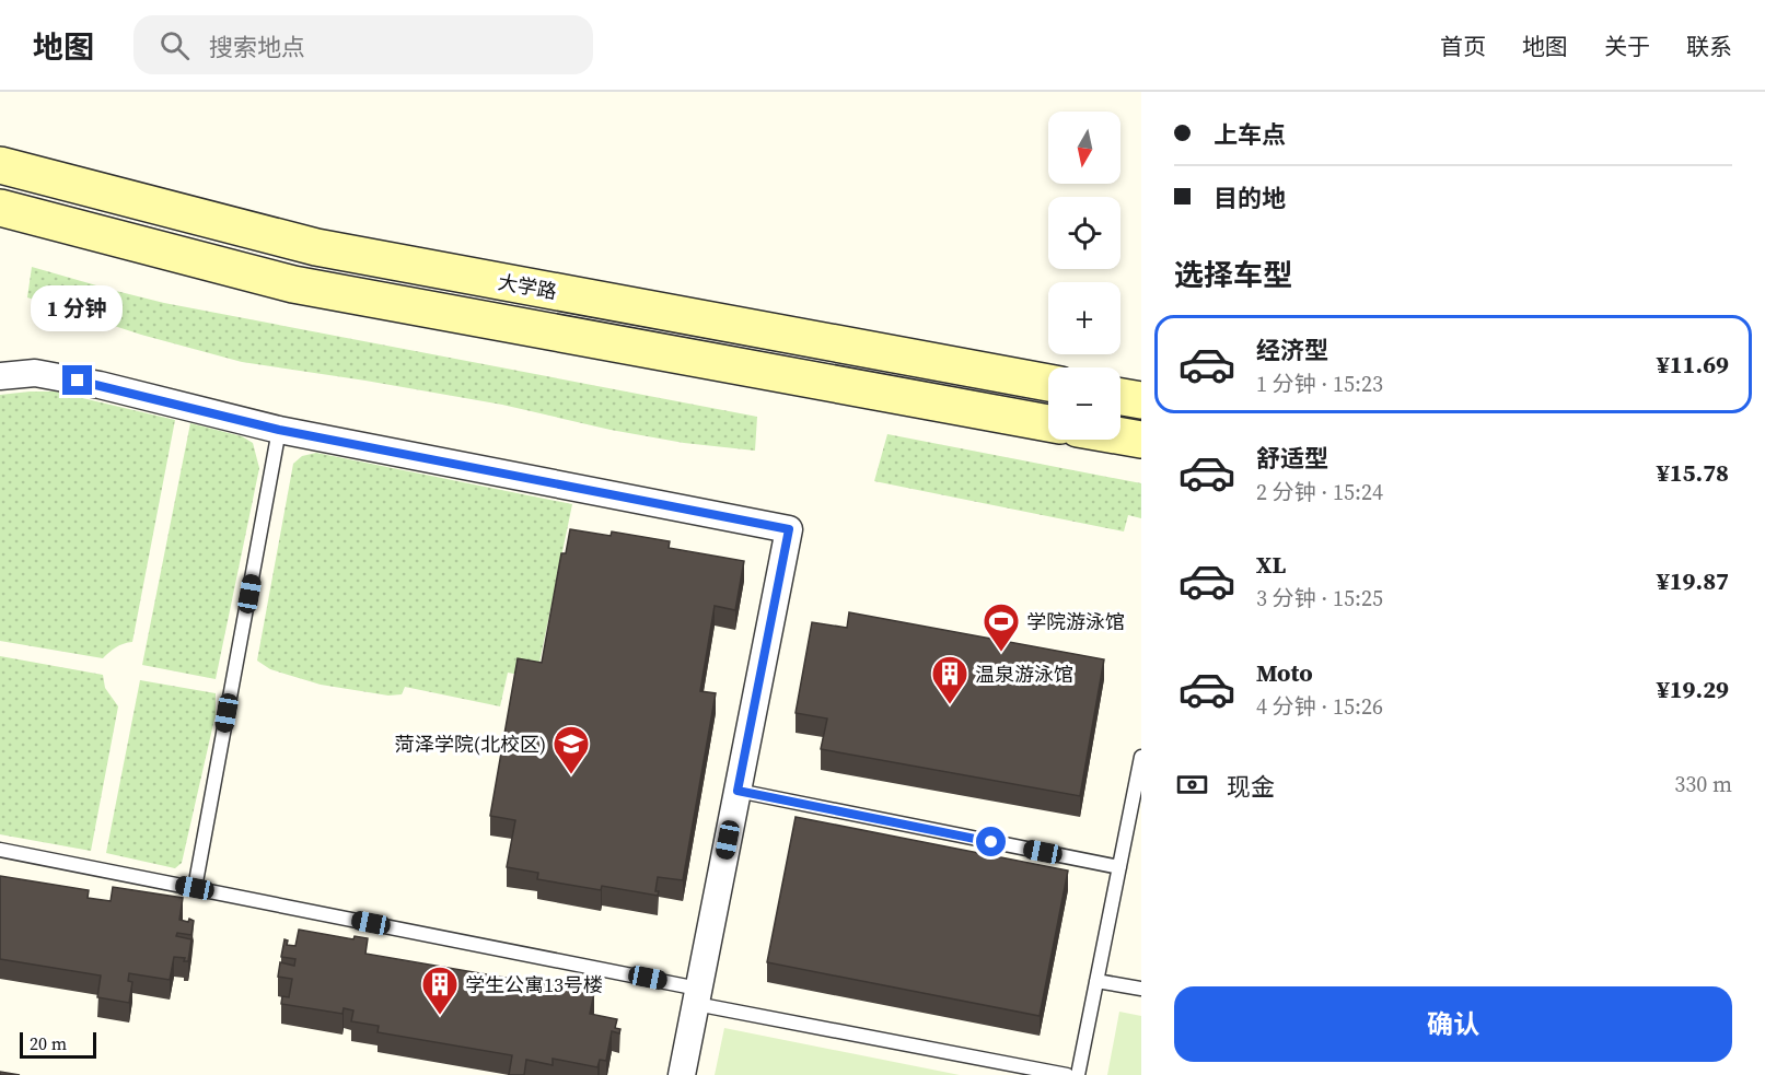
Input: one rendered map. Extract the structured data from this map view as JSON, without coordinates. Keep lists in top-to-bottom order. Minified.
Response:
{"streets":{"main road":["大学路"]},"places":{"sports":["学院游泳馆"],"building":["温泉游泳馆","学生公寓13号楼"],"school or university":["菏泽学院(北校区)"]},"scale_bar":"20 m","north":"bottom","page":{"header":"地图","search":"搜索地点","nav":["首页","地图","关于","联系"],"banner":["上车点","目的地"],"map_buttons":["+","−"],"heading":"选择车型","bubble":"1 分钟","list":[{"name":"经济型","note":"1 分钟 · 15:23","value":"¥11.69"},{"name":"舒适型","note":"2 分钟 · 15:24","value":"¥15.78"},{"name":"XL","note":"3 分钟 · 15:25","value":"¥19.87"},{"name":"Moto","note":"4 分钟 · 15:26","value":"¥19.29"}],"pay":["现金","330 m"],"buttons":"确认","scale":"20 m"}}
